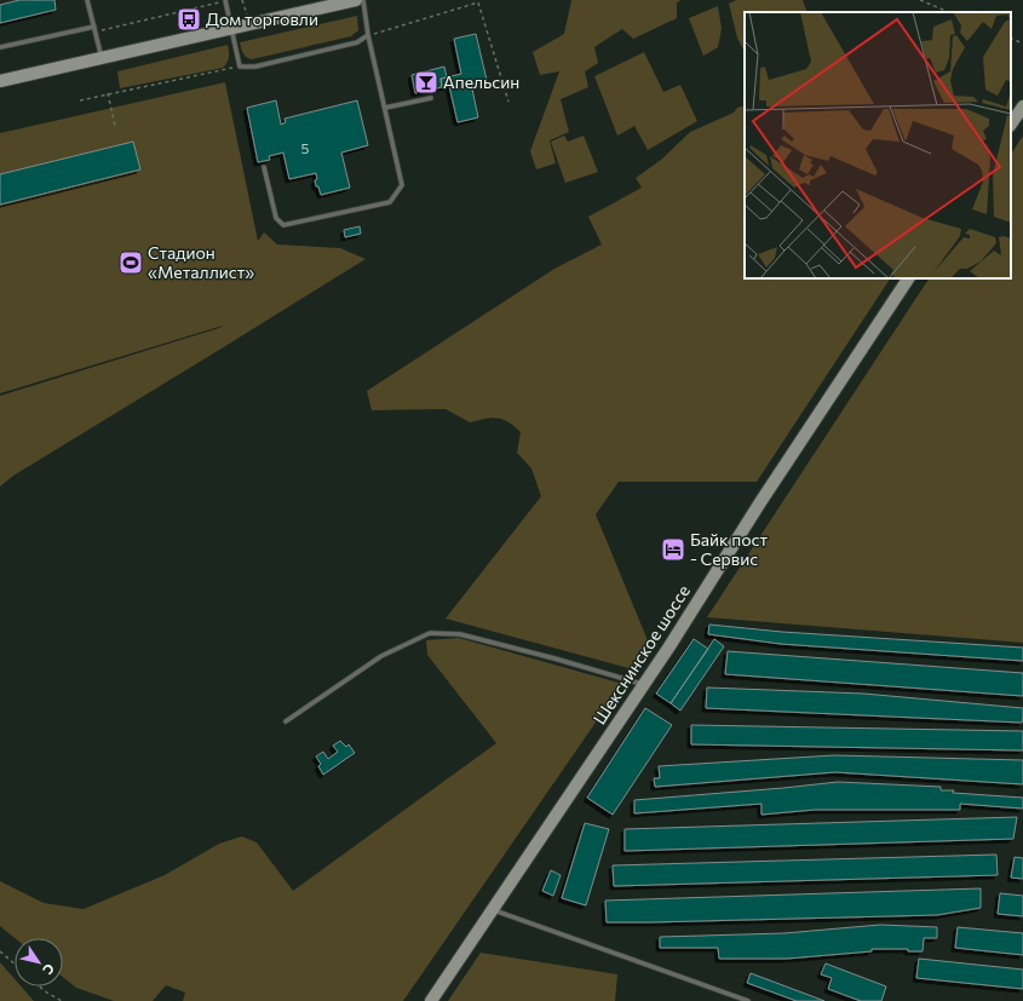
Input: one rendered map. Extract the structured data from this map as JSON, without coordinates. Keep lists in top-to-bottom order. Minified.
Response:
{"streets":{"main road":["Шекснинское шоссе"]},"places":{"bus stop":["Дом торговли"],"bar":["Апельсин"],"sports":["Стадион «Металлист»"],"hotel":["Байк пост - Сервис"]},"house_numbers":["5"],"north":"bottom right"}
